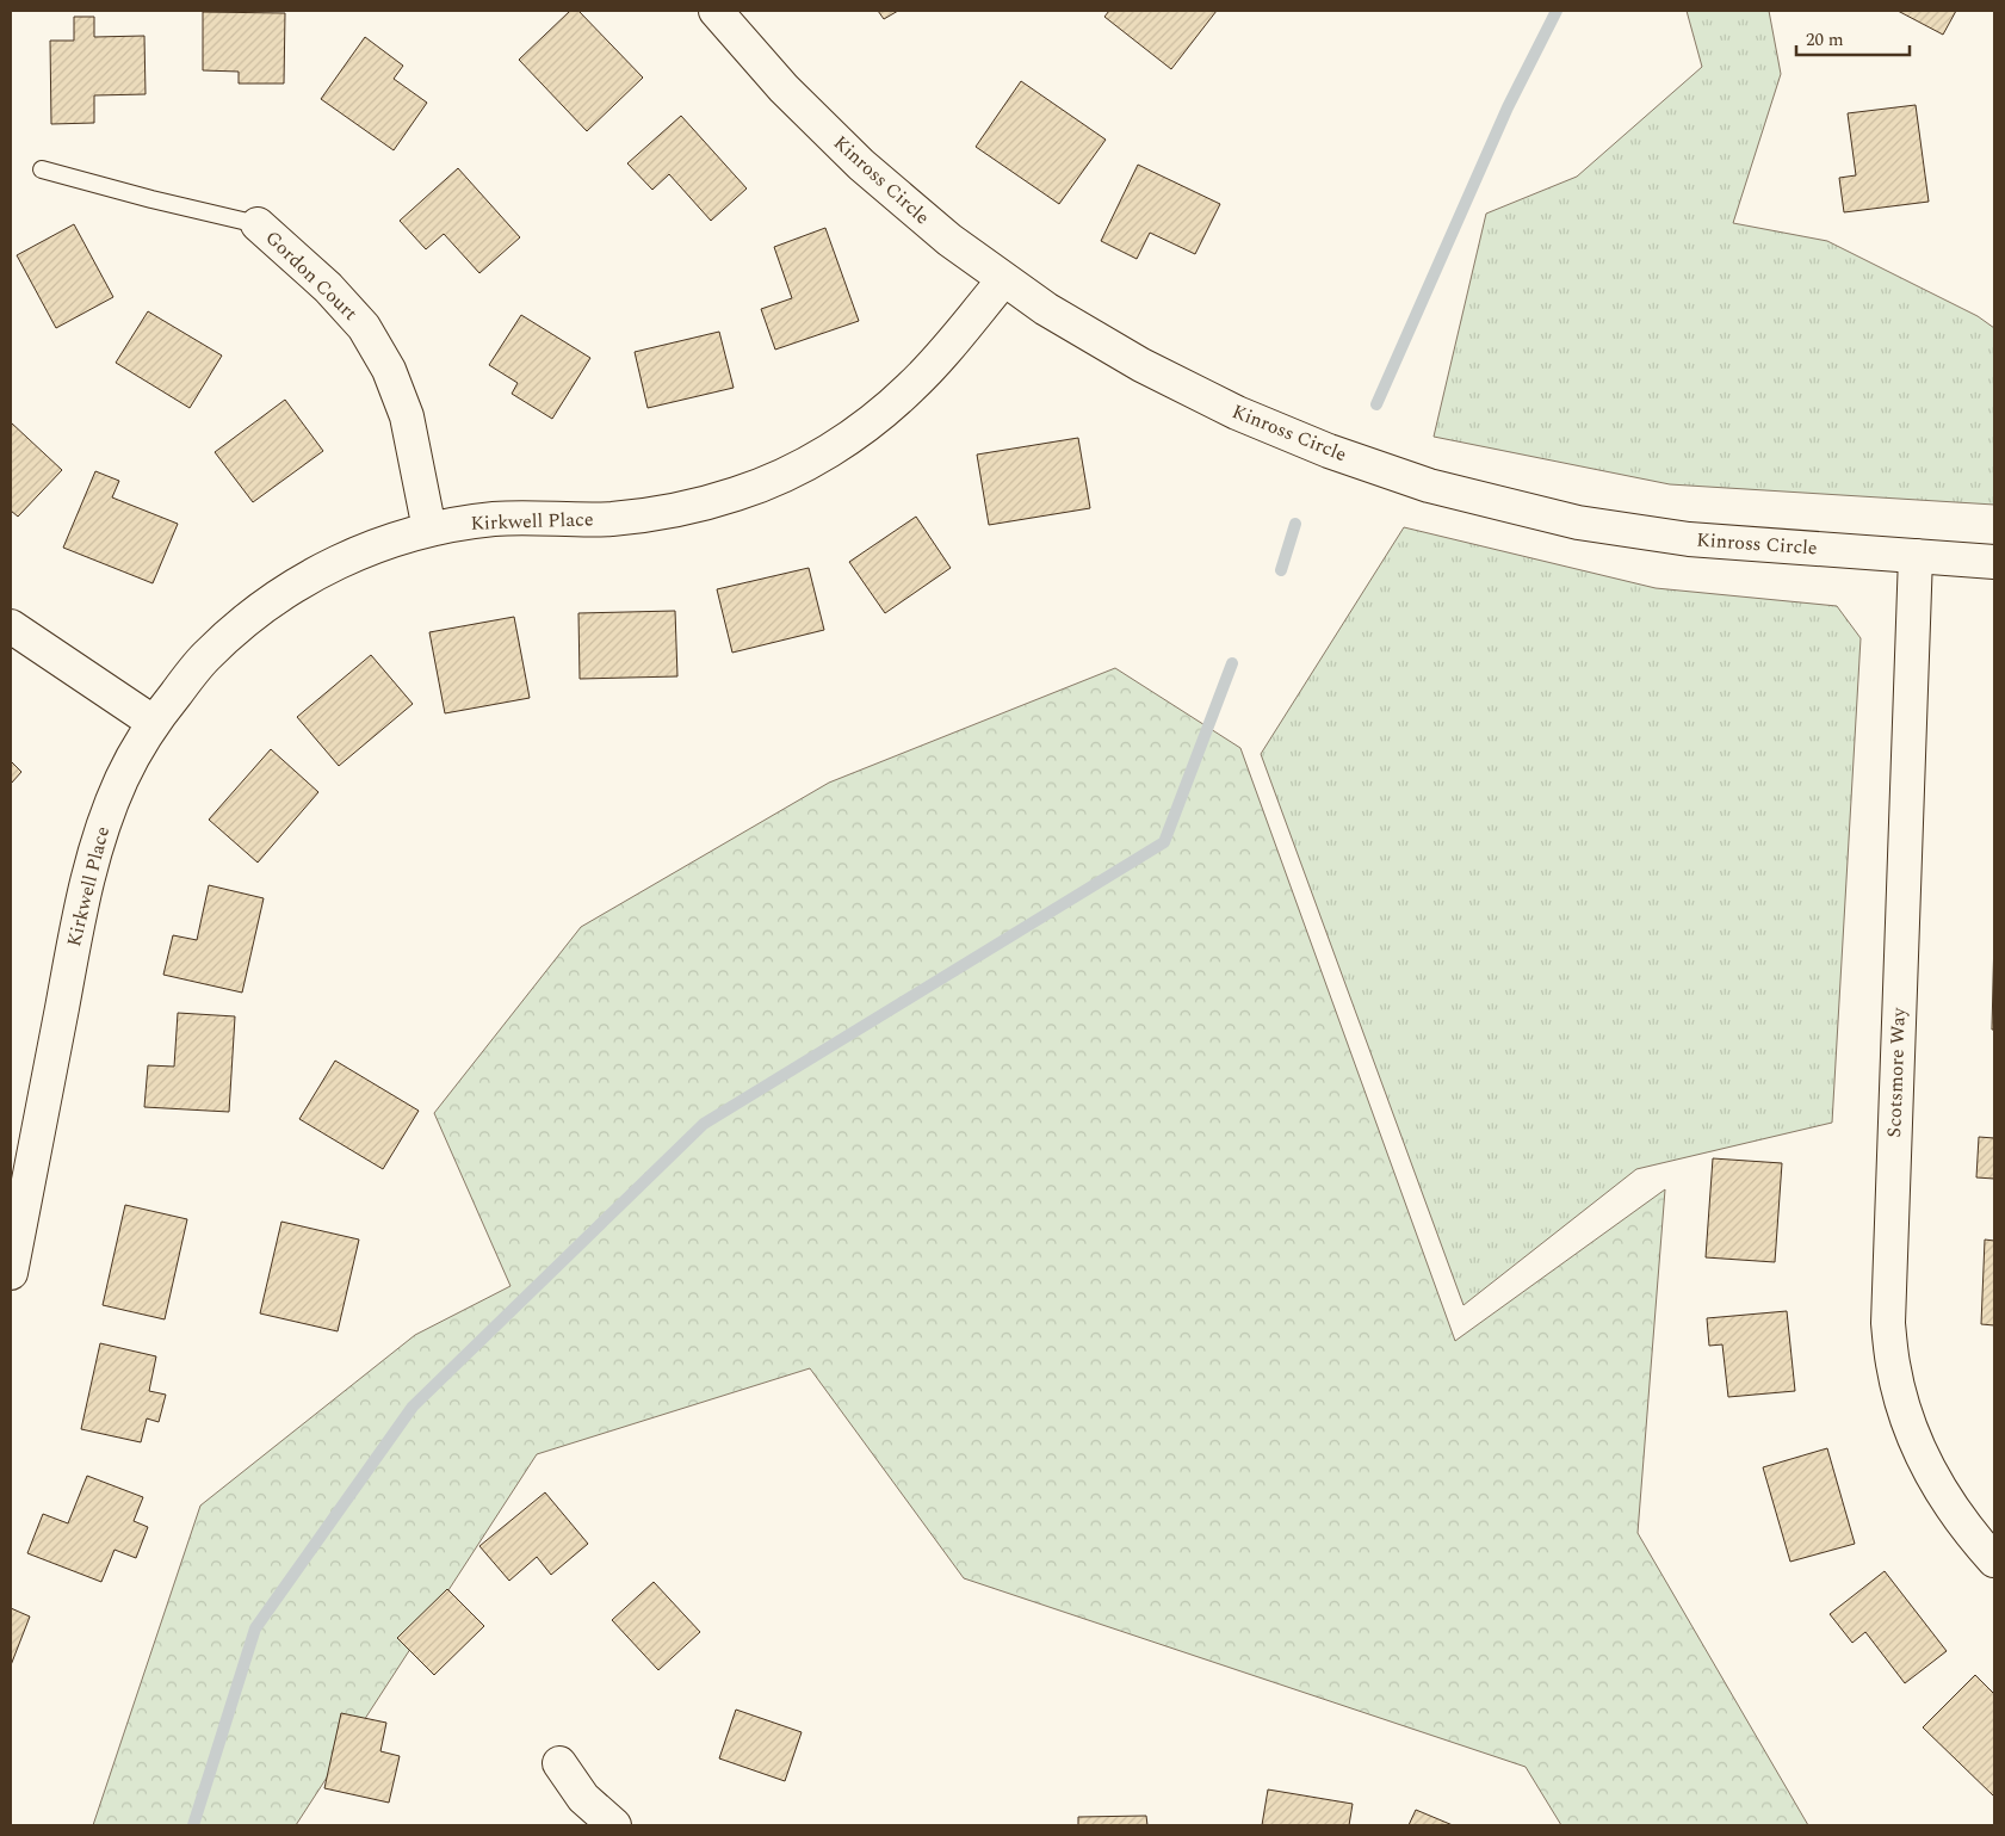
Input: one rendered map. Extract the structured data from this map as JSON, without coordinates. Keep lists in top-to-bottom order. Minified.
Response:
{"streets":{"street":["Kinross Circle","Gordon Court","Kirkwell Place","Scotsmore Way"]},"crossings":[["Kinross Circle","Kirkwell Place"],["Kinross Circle","Scotsmore Way"],["Gordon Court","Kirkwell Place"]],"scale_bar":"20 m"}
